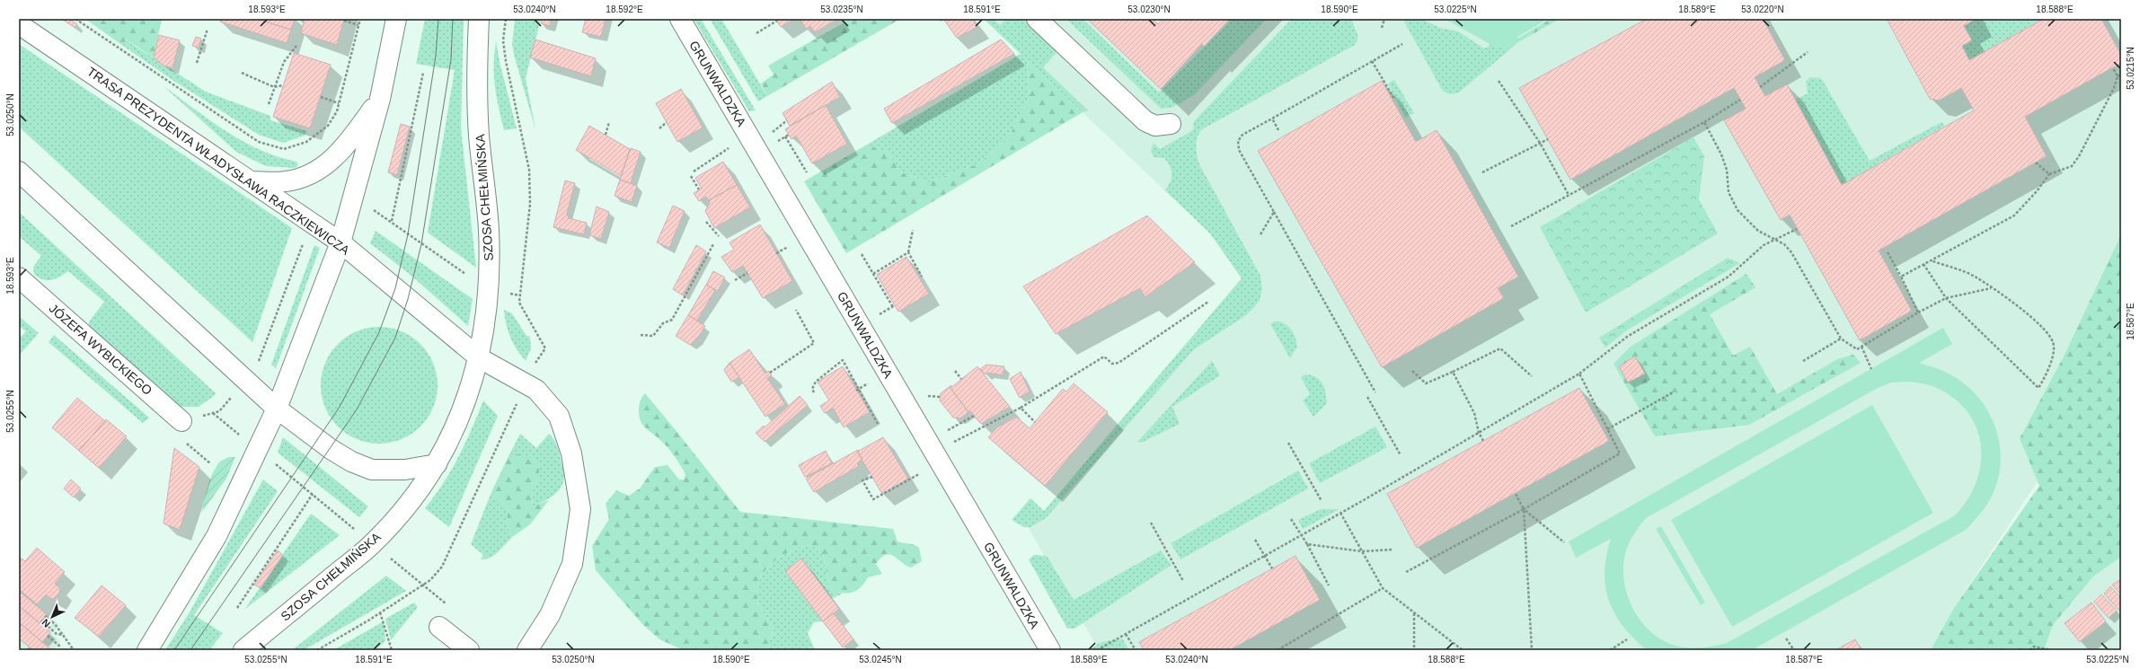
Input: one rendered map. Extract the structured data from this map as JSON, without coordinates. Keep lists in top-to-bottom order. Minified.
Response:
{"streets":{"main road":["GRUNWALDZKA","TRASA PREZYDENTA WŁADYSŁAWA RACZKIEWICZA","SZOSA CHEŁMIŃSKA","JÓZEFA WYBICKIEGO"]},"crossings":[["TRASA PREZYDENTA WŁADYSŁAWA RACZKIEWICZA","SZOSA CHEŁMIŃSKA"]],"north":"bottom left","coordinates":["18.593°E","53.0240°N","18.592°E","53.0235°N","18.591°E","53.0230°N","18.590°E","53.0225°N","18.589°E","53.0220°N","18.588°E","53.0215°N","53.0250°N","18.587°E","53.0255°N","53.0245°N"]}
